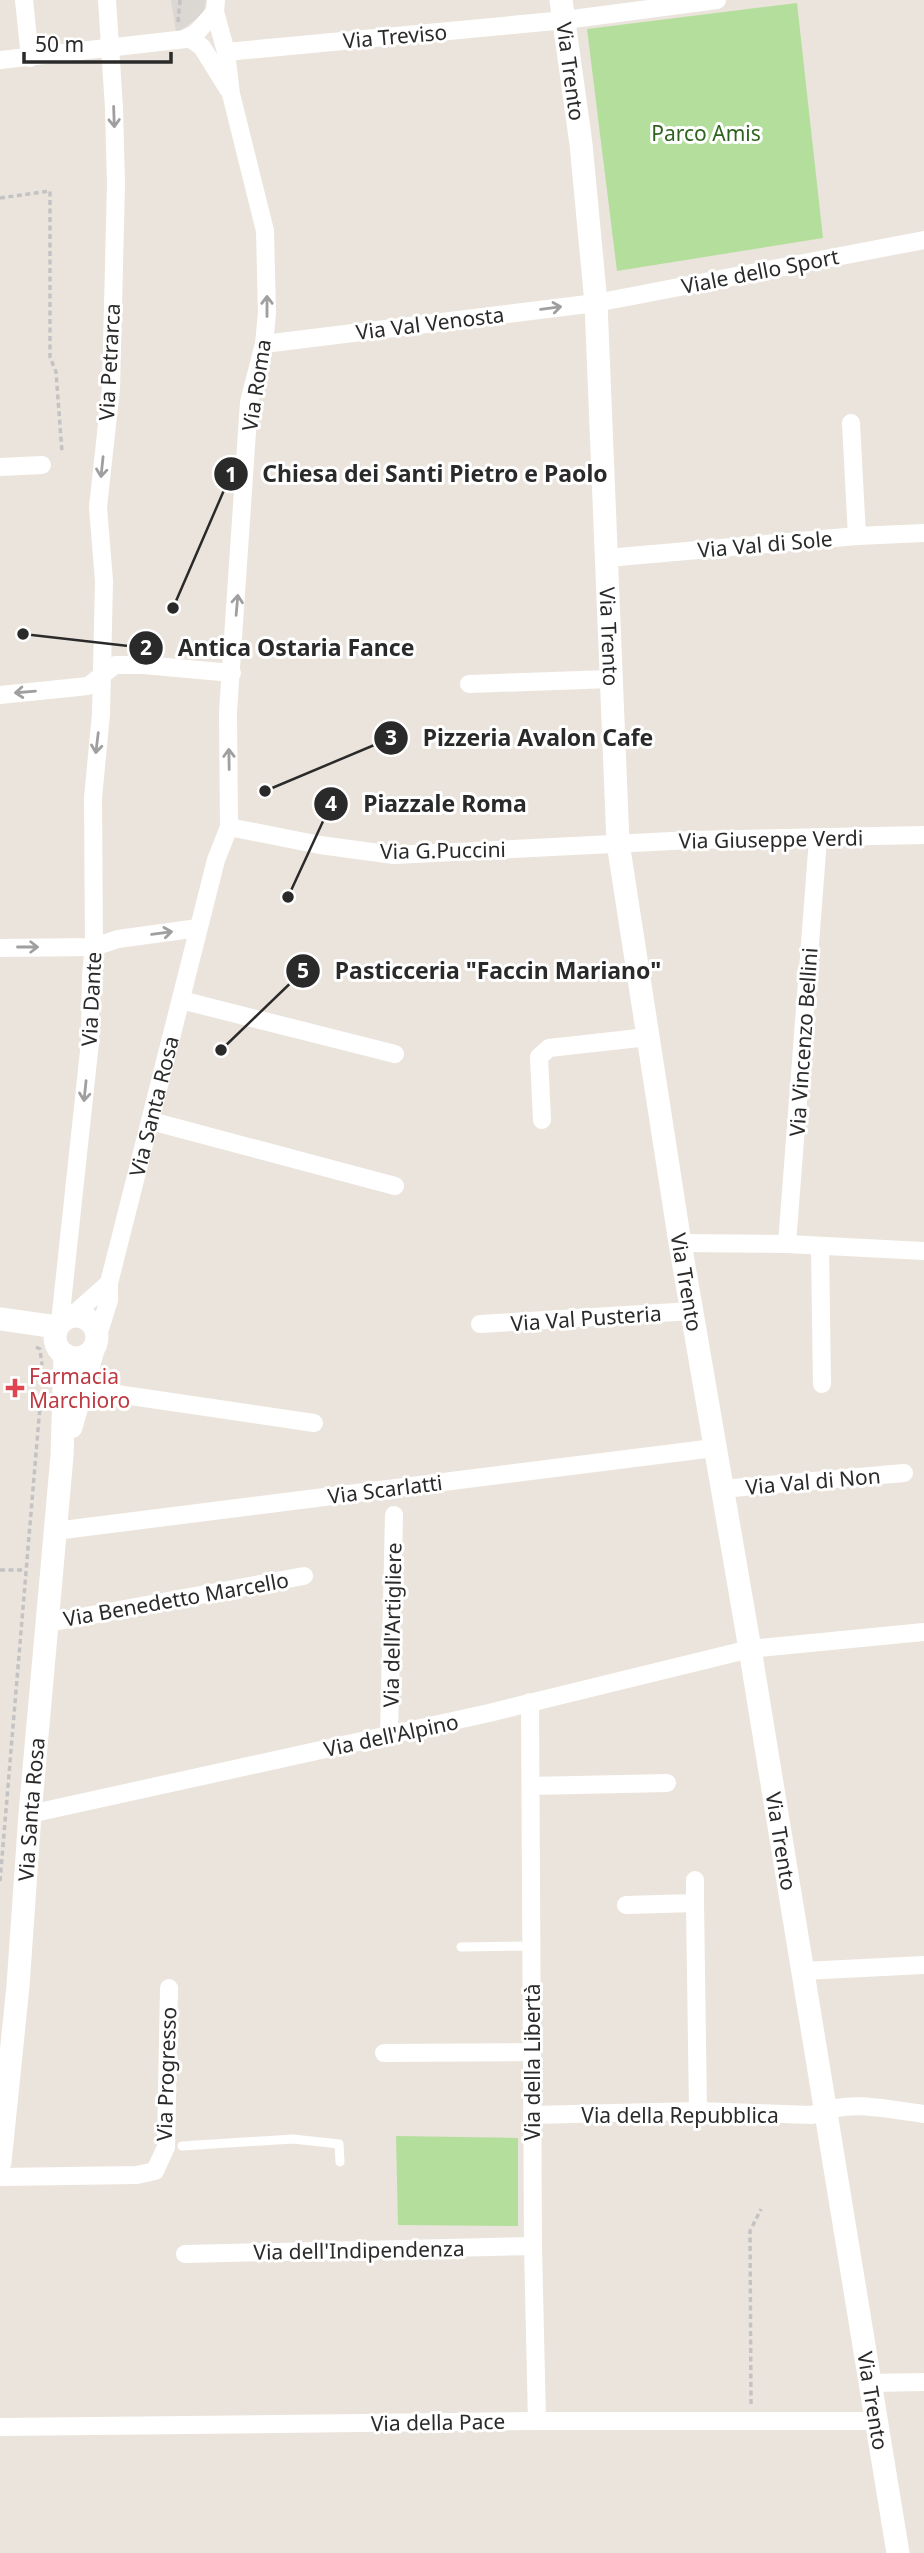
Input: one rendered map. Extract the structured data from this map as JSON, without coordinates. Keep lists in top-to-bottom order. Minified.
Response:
{"streets":{"street":["Via Treviso","Via Trento","Viale dello Sport","Via Val Venosta","Via Petrarca","Via Roma","Via Val di Sole","Via Giuseppe Verdi","Via G.Puccini","Via Dante","Via Vincenzo Bellini","Via Santa Rosa","Via Val Pusteria","Via Val di Non","Via Scarlatti","Via Benedetto Marcello","Via dell'Artigliere","Via dell'Alpino","Via della Libertà","Via Progresso","Via della Repubblica","Via dell'Indipendenza","Via della Pace"]},"crossings":[["Via Treviso","Via Trento"],["Via Treviso","Via Roma"],["Via Trento","Viale dello Sport"],["Via Trento","Via Val Venosta"],["Via Trento","Via Val di Sole"],["Via Trento","Via Giuseppe Verdi"],["Via Trento","Via G.Puccini"],["Via Trento","Via Val Pusteria"],["Via Trento","Via Val di Non"],["Via Trento","Via Scarlatti"],["Via Trento","Via dell'Alpino"],["Via Trento","Via della Repubblica"],["Via Trento","Via della Pace"],["Viale dello Sport","Via Val Venosta"],["Via Val Venosta","Via Roma"],["Via Petrarca","Via Dante"],["Via Roma","Via G.Puccini"],["Via Roma","Via Santa Rosa"],["Via Giuseppe Verdi","Via G.Puccini"],["Via Giuseppe Verdi","Via Vincenzo Bellini"],["Via Dante","Via Santa Rosa"],["Via Santa Rosa","Via Scarlatti"],["Via Santa Rosa","Via Benedetto Marcello"],["Via Santa Rosa","Via dell'Alpino"],["Via dell'Artigliere","Via dell'Alpino"],["Via dell'Alpino","Via della Libertà"],["Via della Libertà","Via della Repubblica"],["Via della Libertà","Via dell'Indipendenza"],["Via della Libertà","Via della Pace"]],"one_way":["Via Val Venosta","Via Petrarca","Via Roma","Via Dante"],"parks":["Parco Amis"],"places":{"other":["Chiesa dei Santi Pietro e Paolo","Antica Ostaria Fance","Pizzeria Avalon Cafe","Piazzale Roma","Pasticceria \"Faccin Mariano\""],"health":["Farmacia Marchioro"]},"scale_bar":"50 m"}
